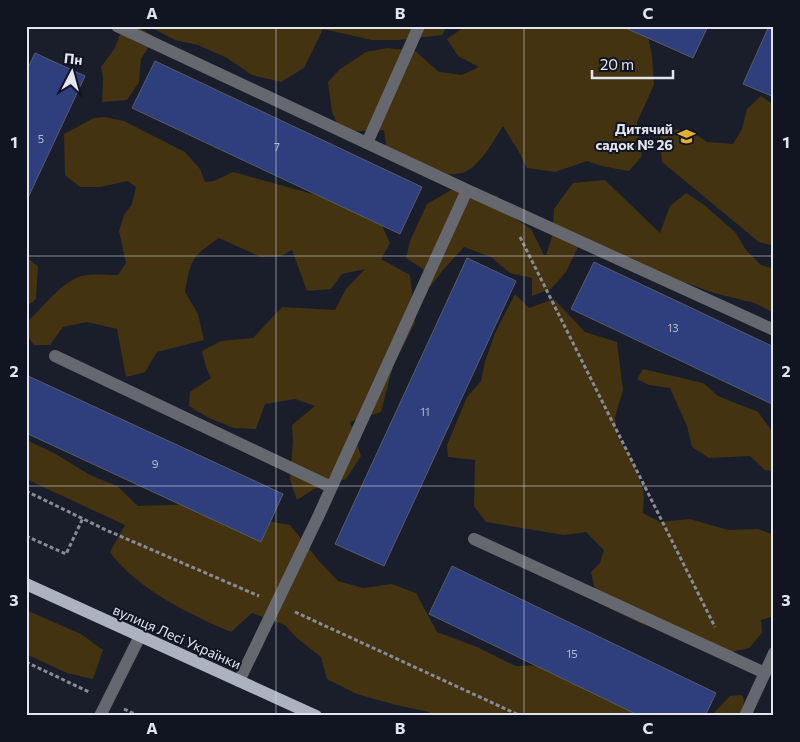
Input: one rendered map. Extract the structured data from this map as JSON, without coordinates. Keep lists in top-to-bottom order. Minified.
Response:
{"streets":{"main road":["вулиця Лесі Українки"]},"places":{"school or university":["Дитячий садок № 26"]},"house_numbers":["5","7","13","11","9","15"],"scale_bar":"20 m","north":"top","grid":{"columns":["A","B","C"],"rows":["1","2","3"]}}
